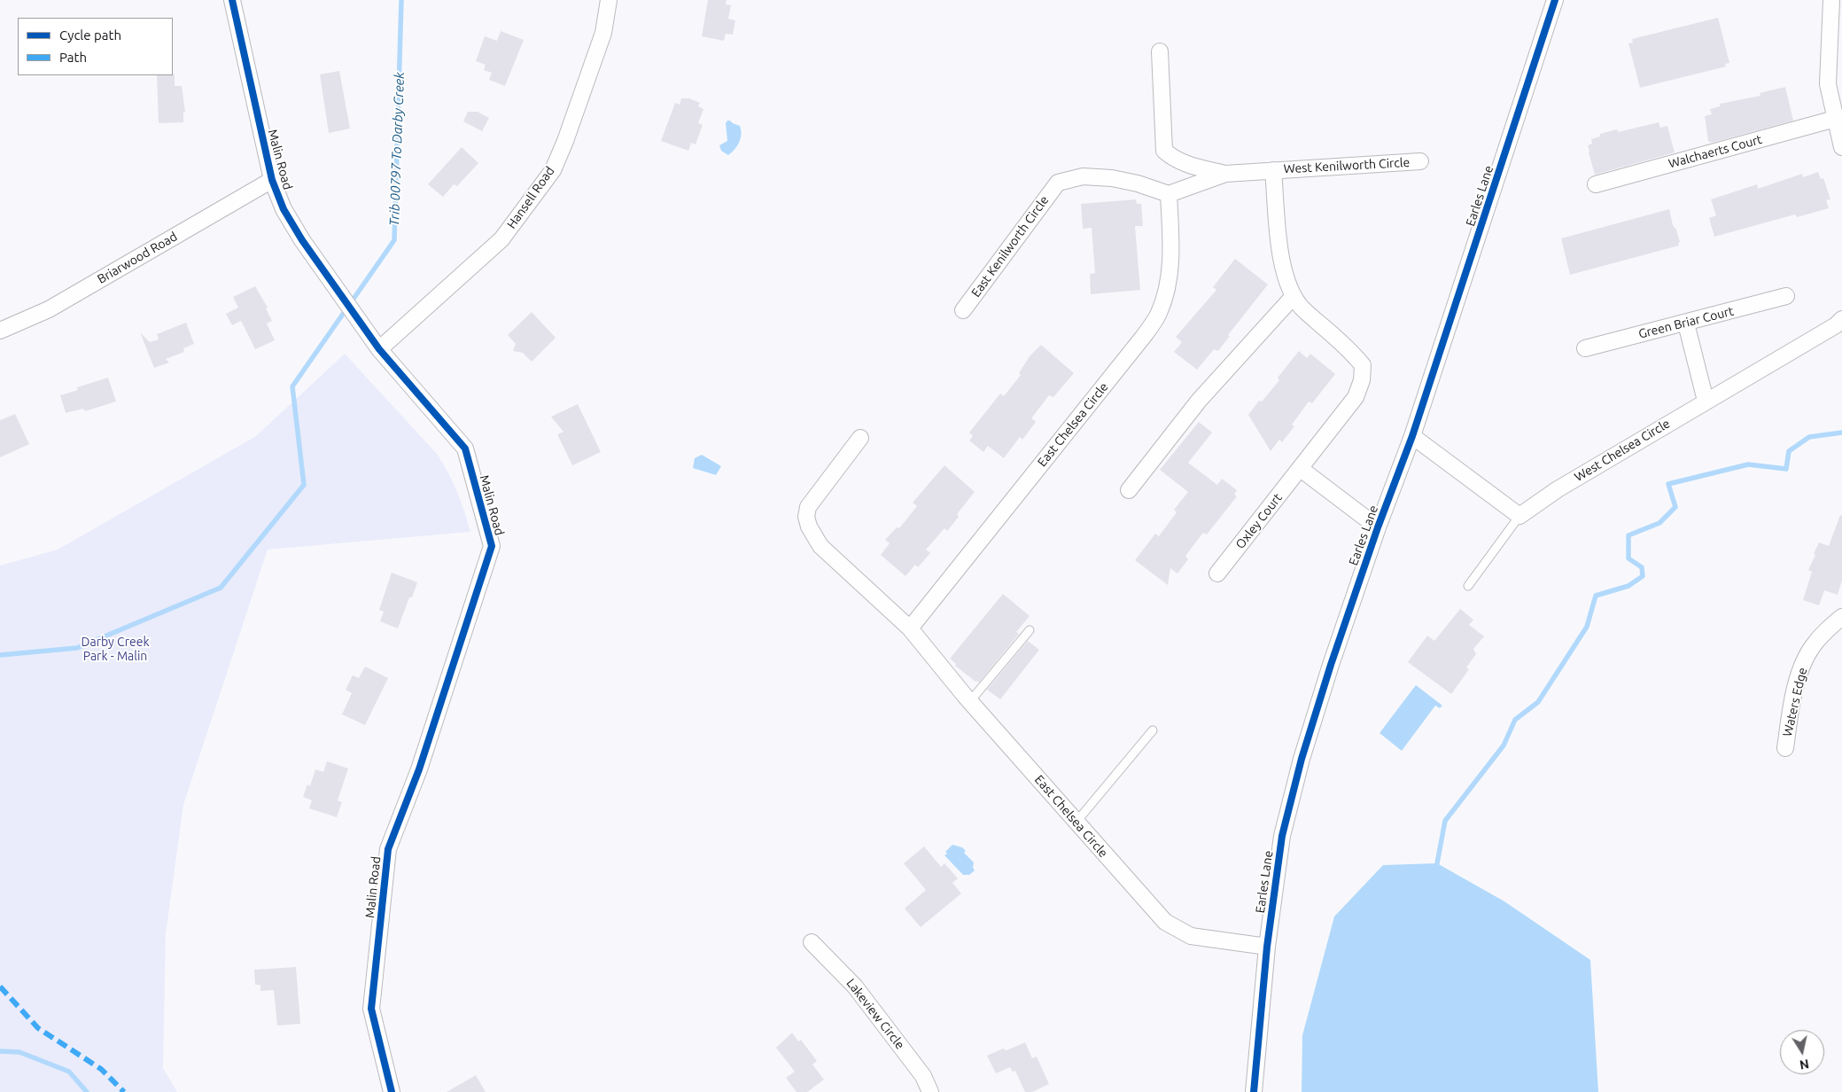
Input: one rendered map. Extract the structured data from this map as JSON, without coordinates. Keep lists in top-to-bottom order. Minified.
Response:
{"streets":{"street":["Walchaerts Court","Malin Road","West Kenilworth Circle","Earles Lane","Hansell Road","East Kenilworth Circle","Briarwood Road","Green Briar Court","East Chelsea Circle","West Chelsea Circle","Oxley Court","Waters Edge","Lakeview Circle"]},"crossings":[["Malin Road","Hansell Road"],["Malin Road","Briarwood Road"],["Earles Lane","East Chelsea Circle"],["East Kenilworth Circle","East Chelsea Circle"]],"water":["Trib 00797 To Darby Creek"],"parks":["Darby Creek Park - Malin"],"legend":["Cycle path","Path"],"north":"bottom"}
